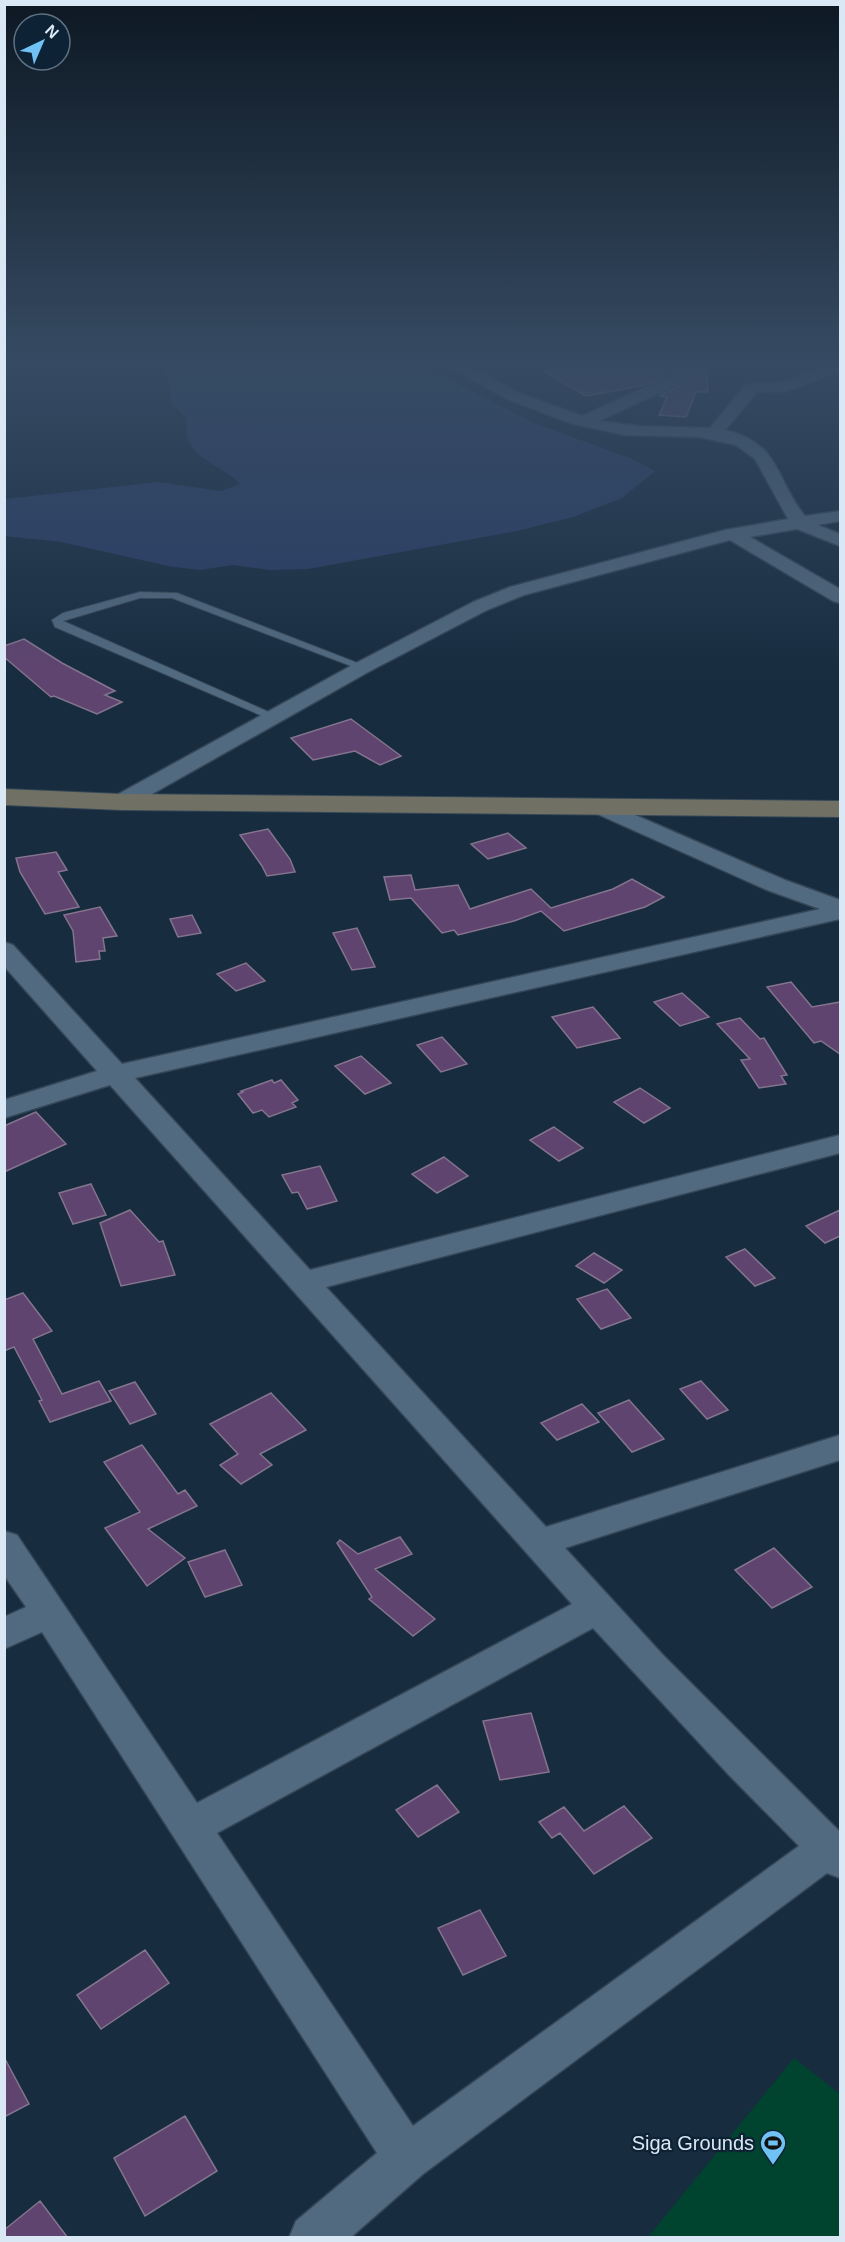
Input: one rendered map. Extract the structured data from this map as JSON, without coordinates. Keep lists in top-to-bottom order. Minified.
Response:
{"places":{"sports":["Siga Grounds"]},"north":"top right"}
